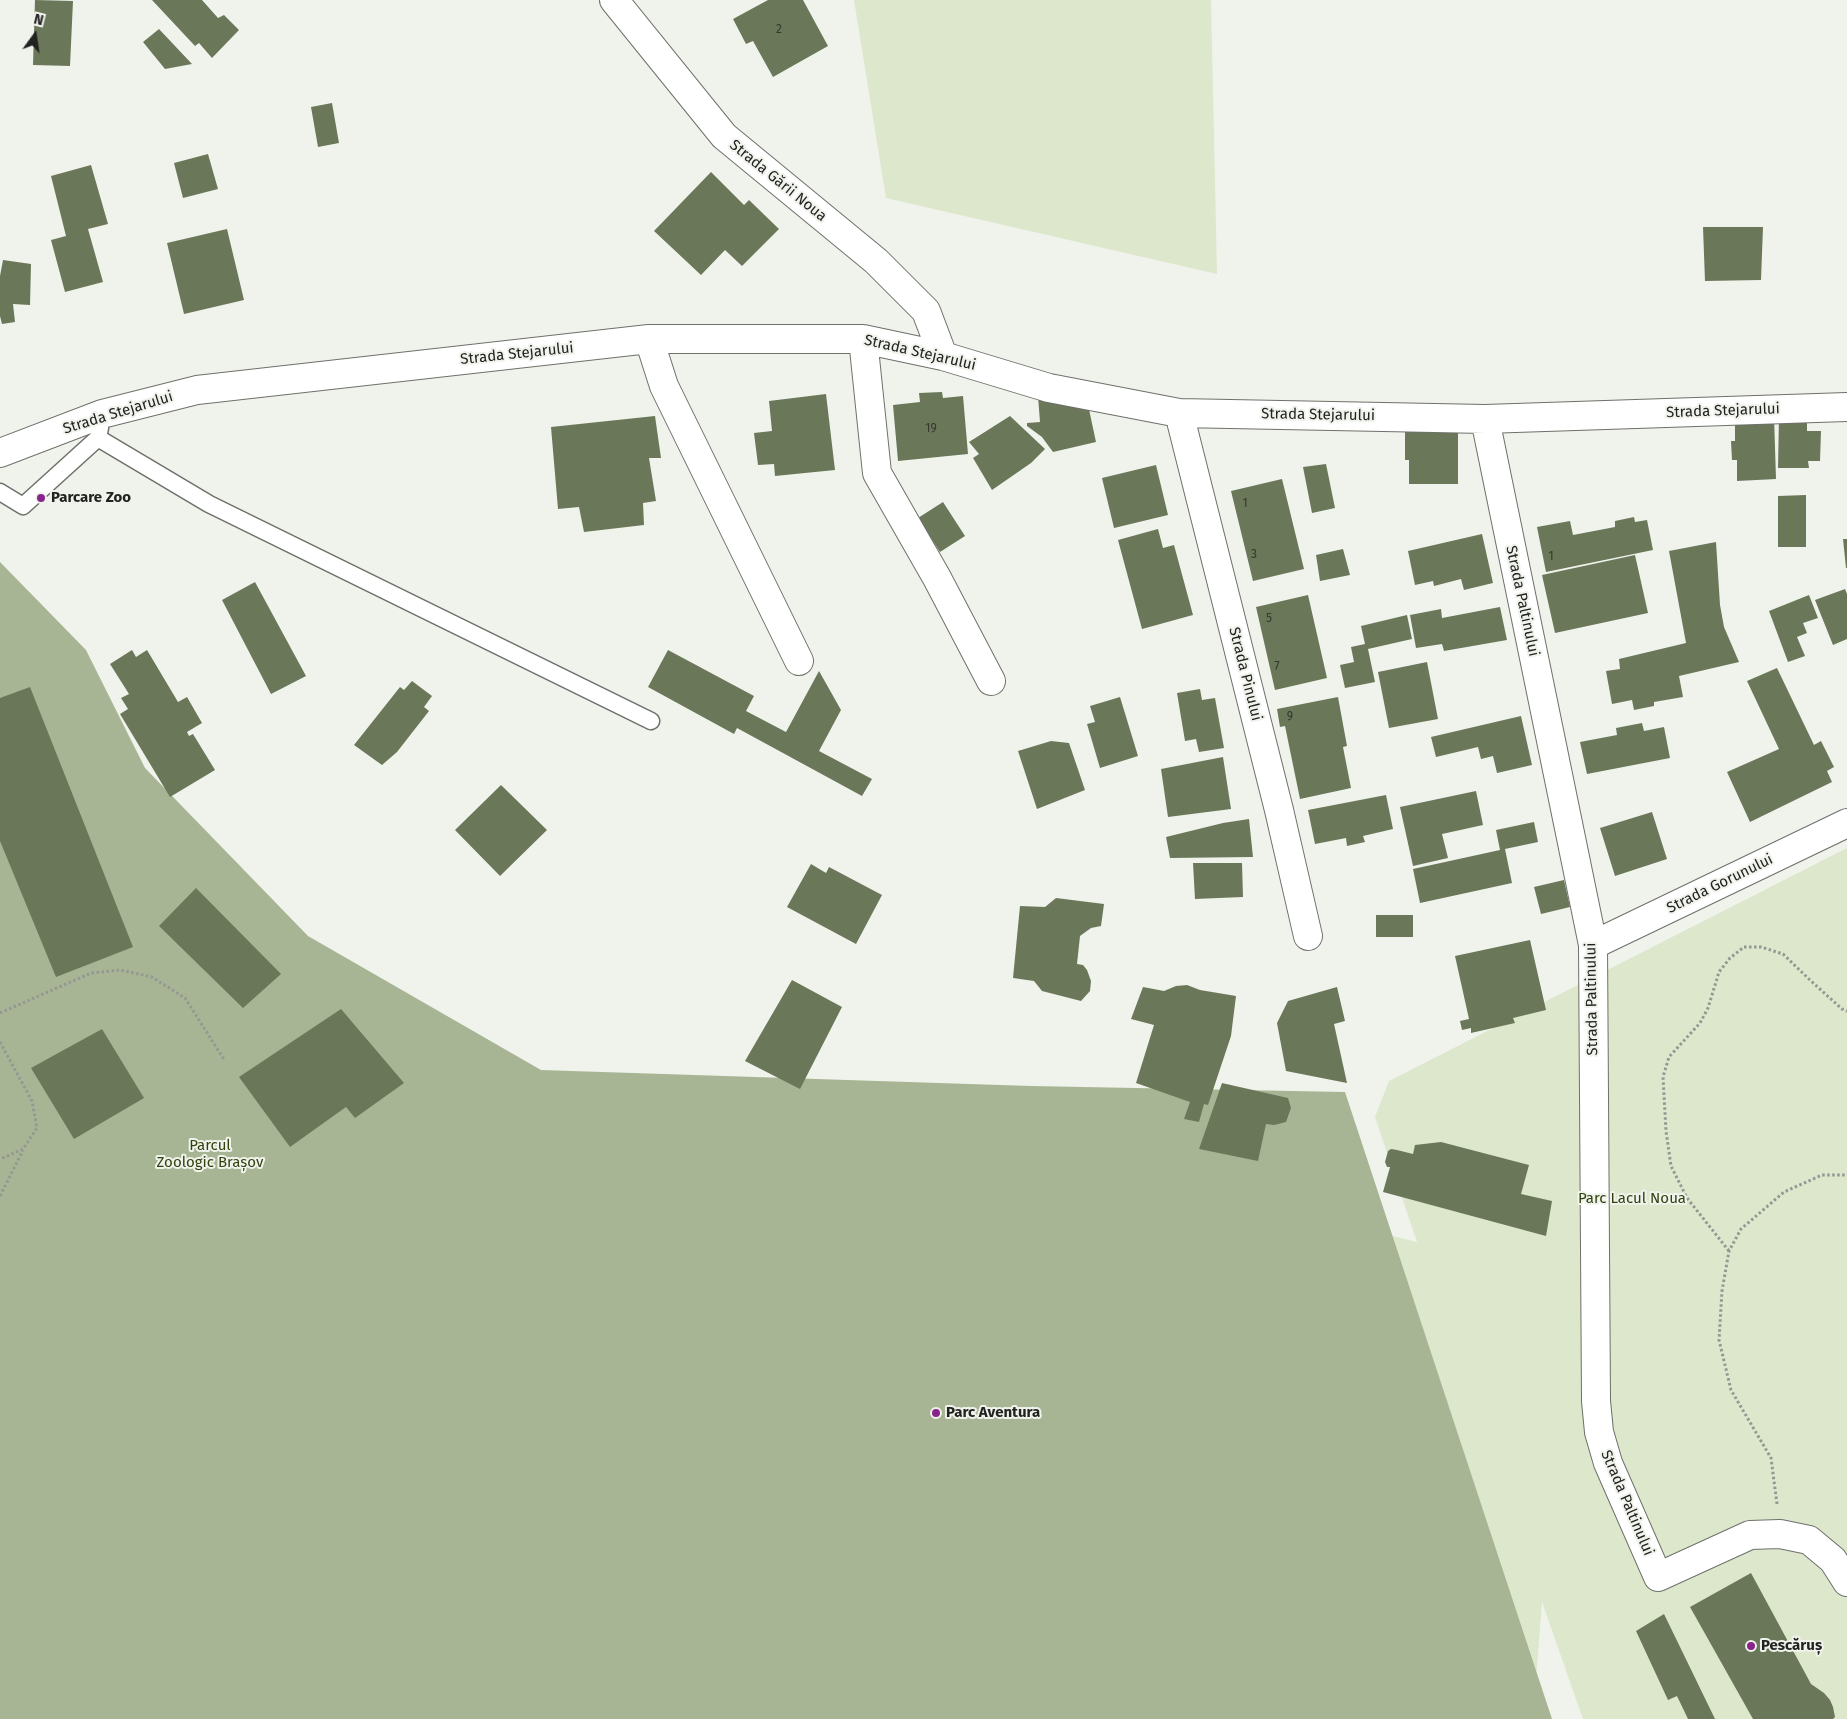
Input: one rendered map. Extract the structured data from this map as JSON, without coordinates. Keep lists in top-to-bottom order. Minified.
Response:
{"streets":{"street":["Strada Gării Noua","Strada Stejarului","Strada Paltinului","Strada Pinului","Strada Gorunului"]},"crossings":[["Strada Gării Noua","Strada Stejarului"],["Strada Stejarului","Strada Paltinului"],["Strada Stejarului","Strada Pinului"],["Strada Paltinului","Strada Gorunului"]],"parks":["Parcul Zoologic Brașov","Parc Lacul Noua"],"places":["Parcare Zoo","Parc Aventura","Pescăruș"],"house_numbers":["2","19","1","3","1","5","7","9"],"north":"top"}
